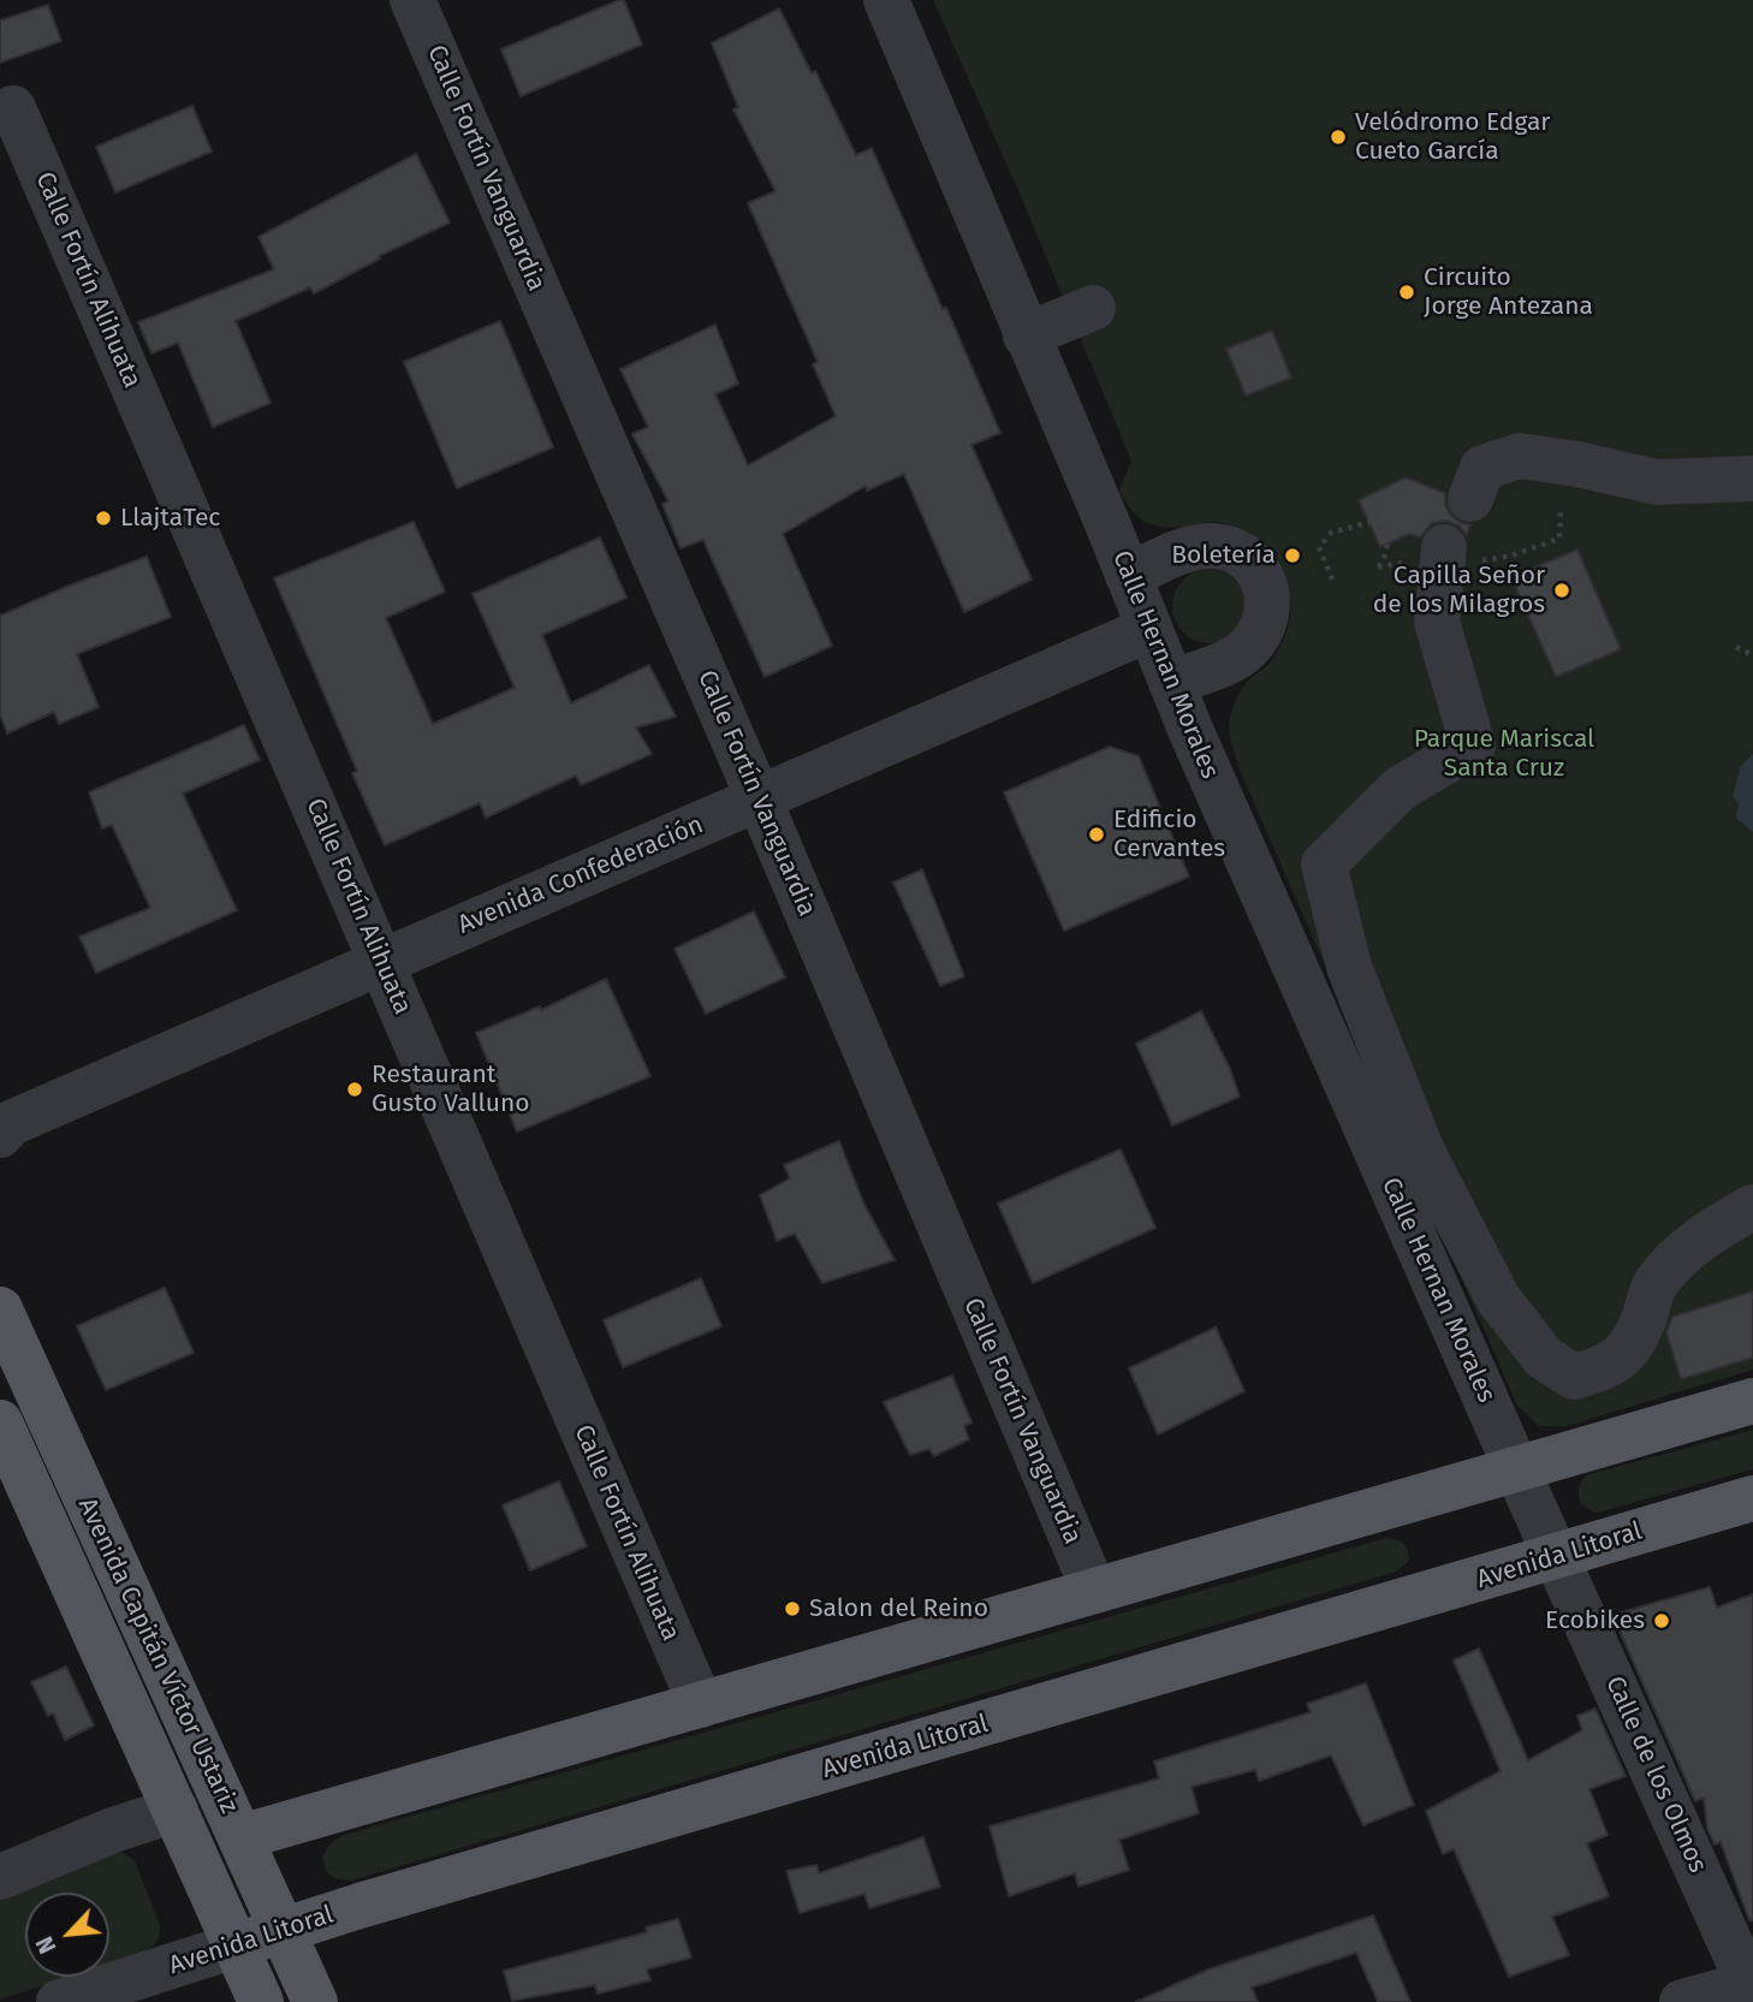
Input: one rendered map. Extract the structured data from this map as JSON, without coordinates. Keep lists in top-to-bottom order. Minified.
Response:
{"streets":{"main road":["Avenida Litoral","Avenida Capitán Víctor Ustariz"],"street":["Calle Fortín Vanguardia","Calle Fortín Alihuata","Calle Hernan Morales","Avenida Confederación","Calle de los Olmos"]},"crossings":[["Calle Fortín Vanguardia","Avenida Confederación"],["Calle Fortín Alihuata","Avenida Confederación"],["Calle Hernan Morales","Avenida Confederación"],["Calle Hernan Morales","Avenida Litoral"],["Calle Hernan Morales","Calle de los Olmos"],["Avenida Litoral","Avenida Capitán Víctor Ustariz"],["Avenida Litoral","Calle de los Olmos"]],"parks":["Parque Mariscal Santa Cruz"],"places":["Velódromo Edgar Cueto García","Circuito Jorge Antezana","LlajtaTec","Boletería","Capilla Señor de los Milagros","Edificio Cervantes","Restaurant Gusto Valluno","Salon del Reino","Ecobikes"],"north":"bottom left"}
